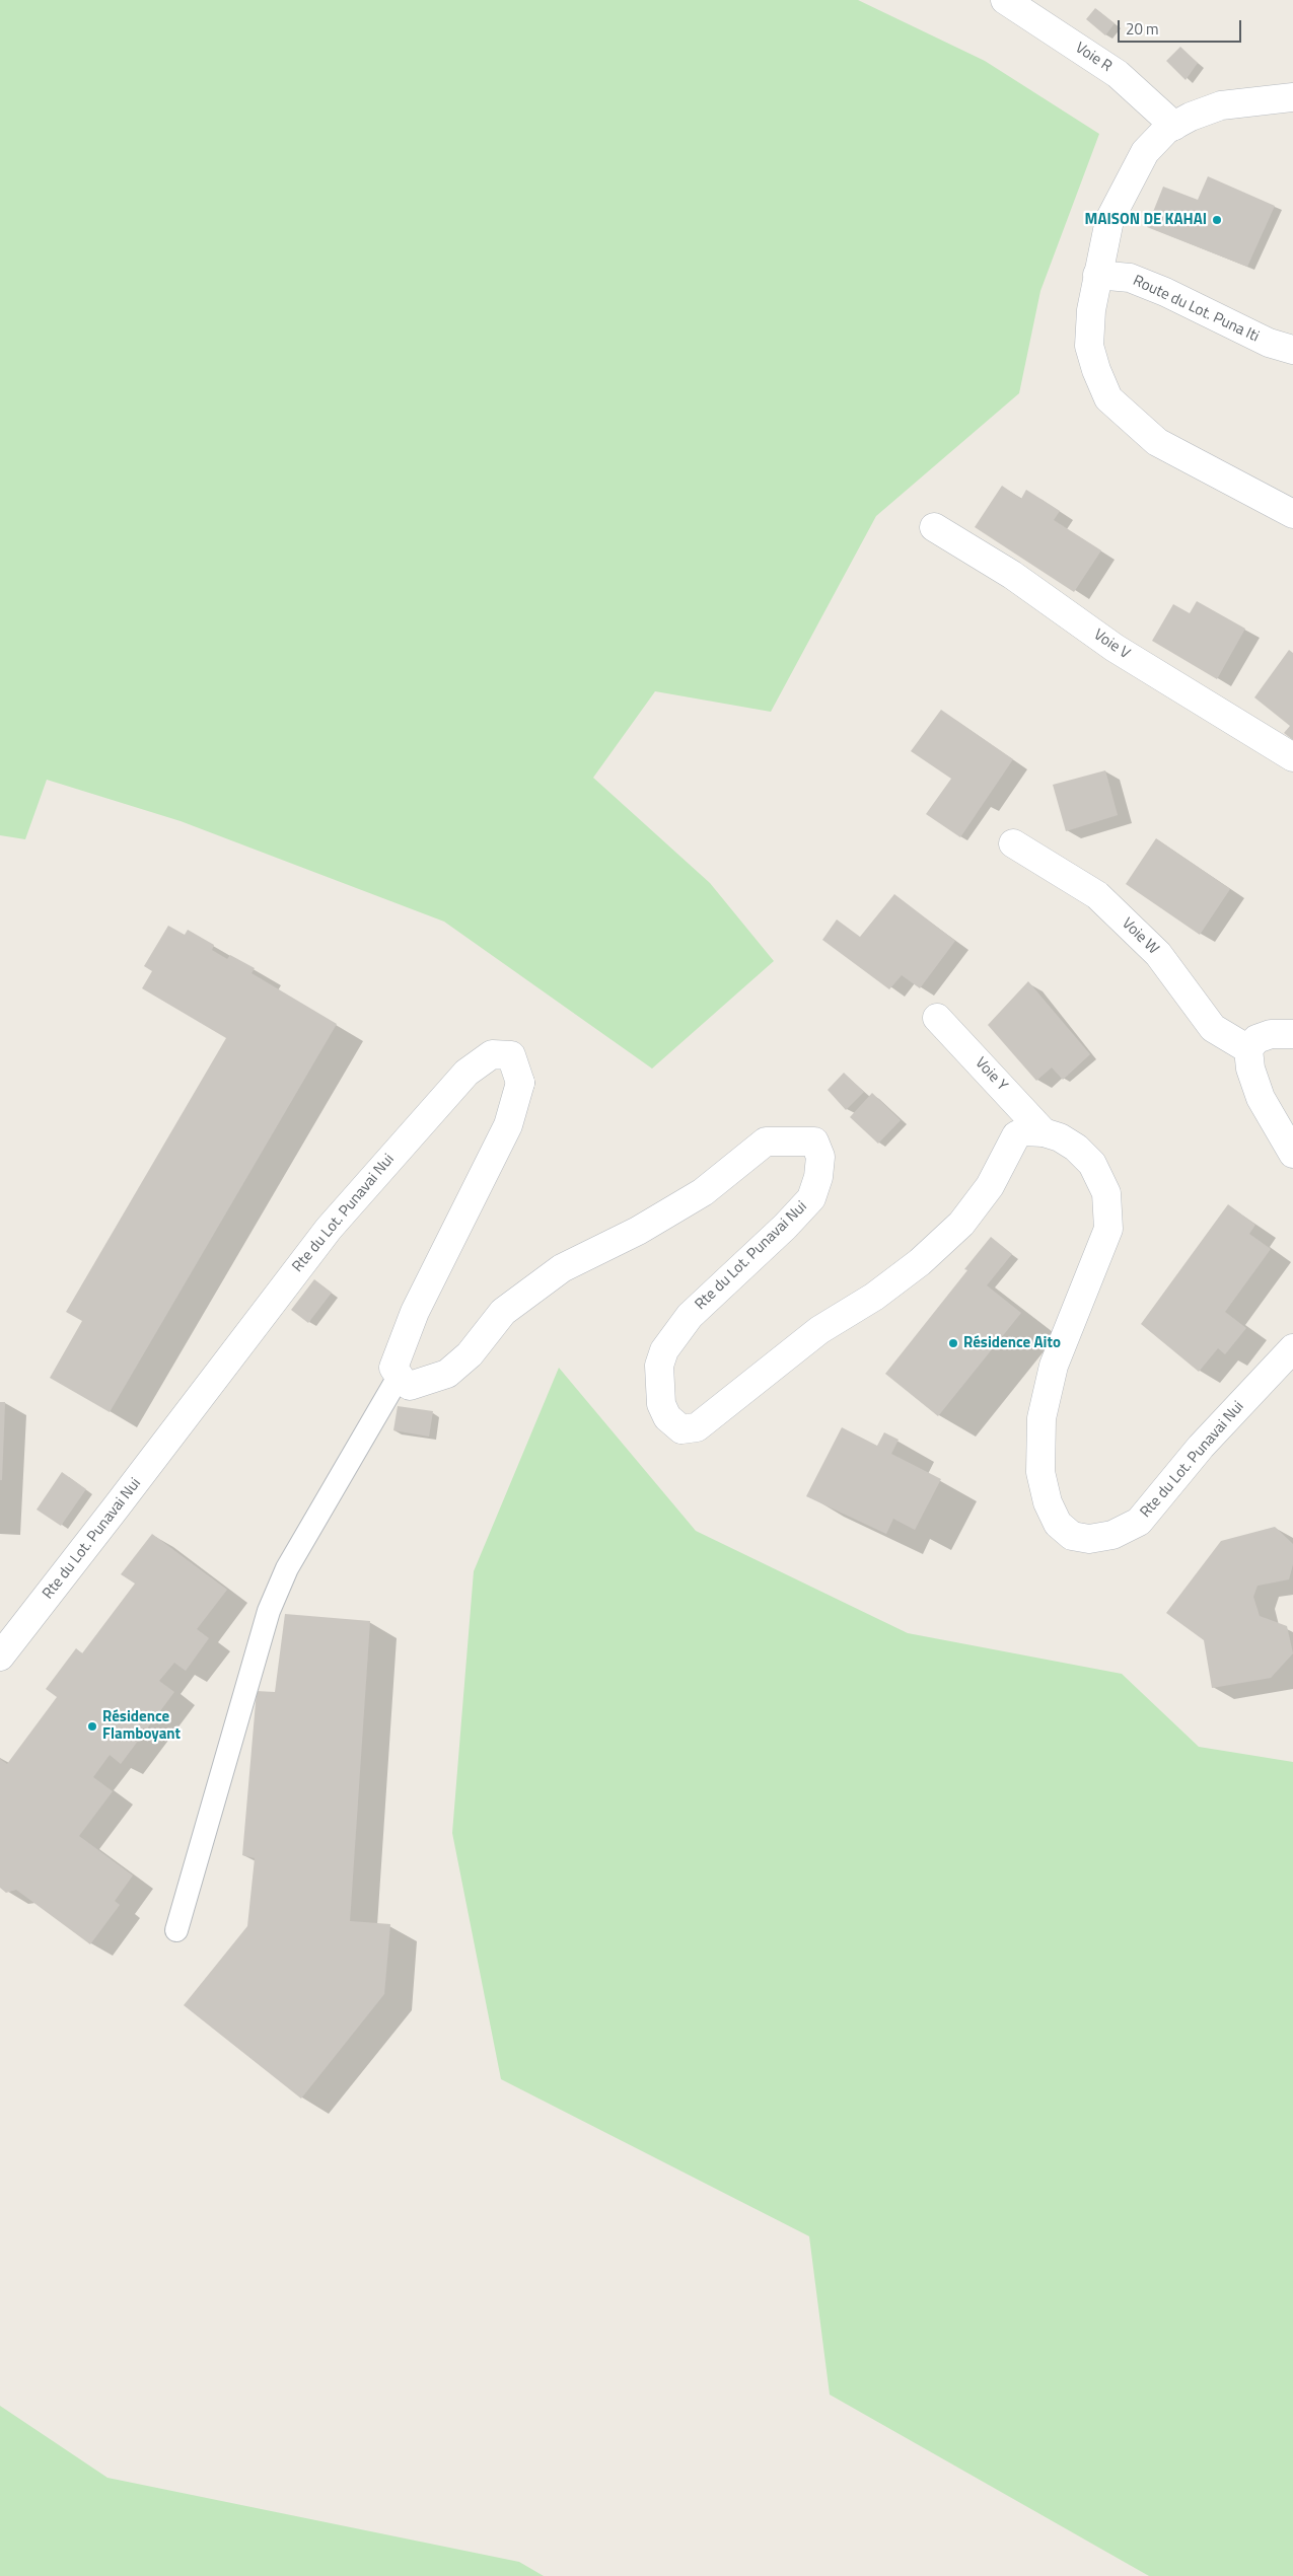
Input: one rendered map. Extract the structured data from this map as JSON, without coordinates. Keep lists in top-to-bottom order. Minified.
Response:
{"streets":{"main road":["Voie R","Route du Lot. Puna Iti","Voie V","Voie W","Voie Y","Rte du Lot. Punavai Nui"]},"crossings":[["Voie Y","Rte du Lot. Punavai Nui"]],"places":["MAISON DE KAHAI","Résidence Aito","Résidence Flamboyant"],"scale_bar":"20 m"}
